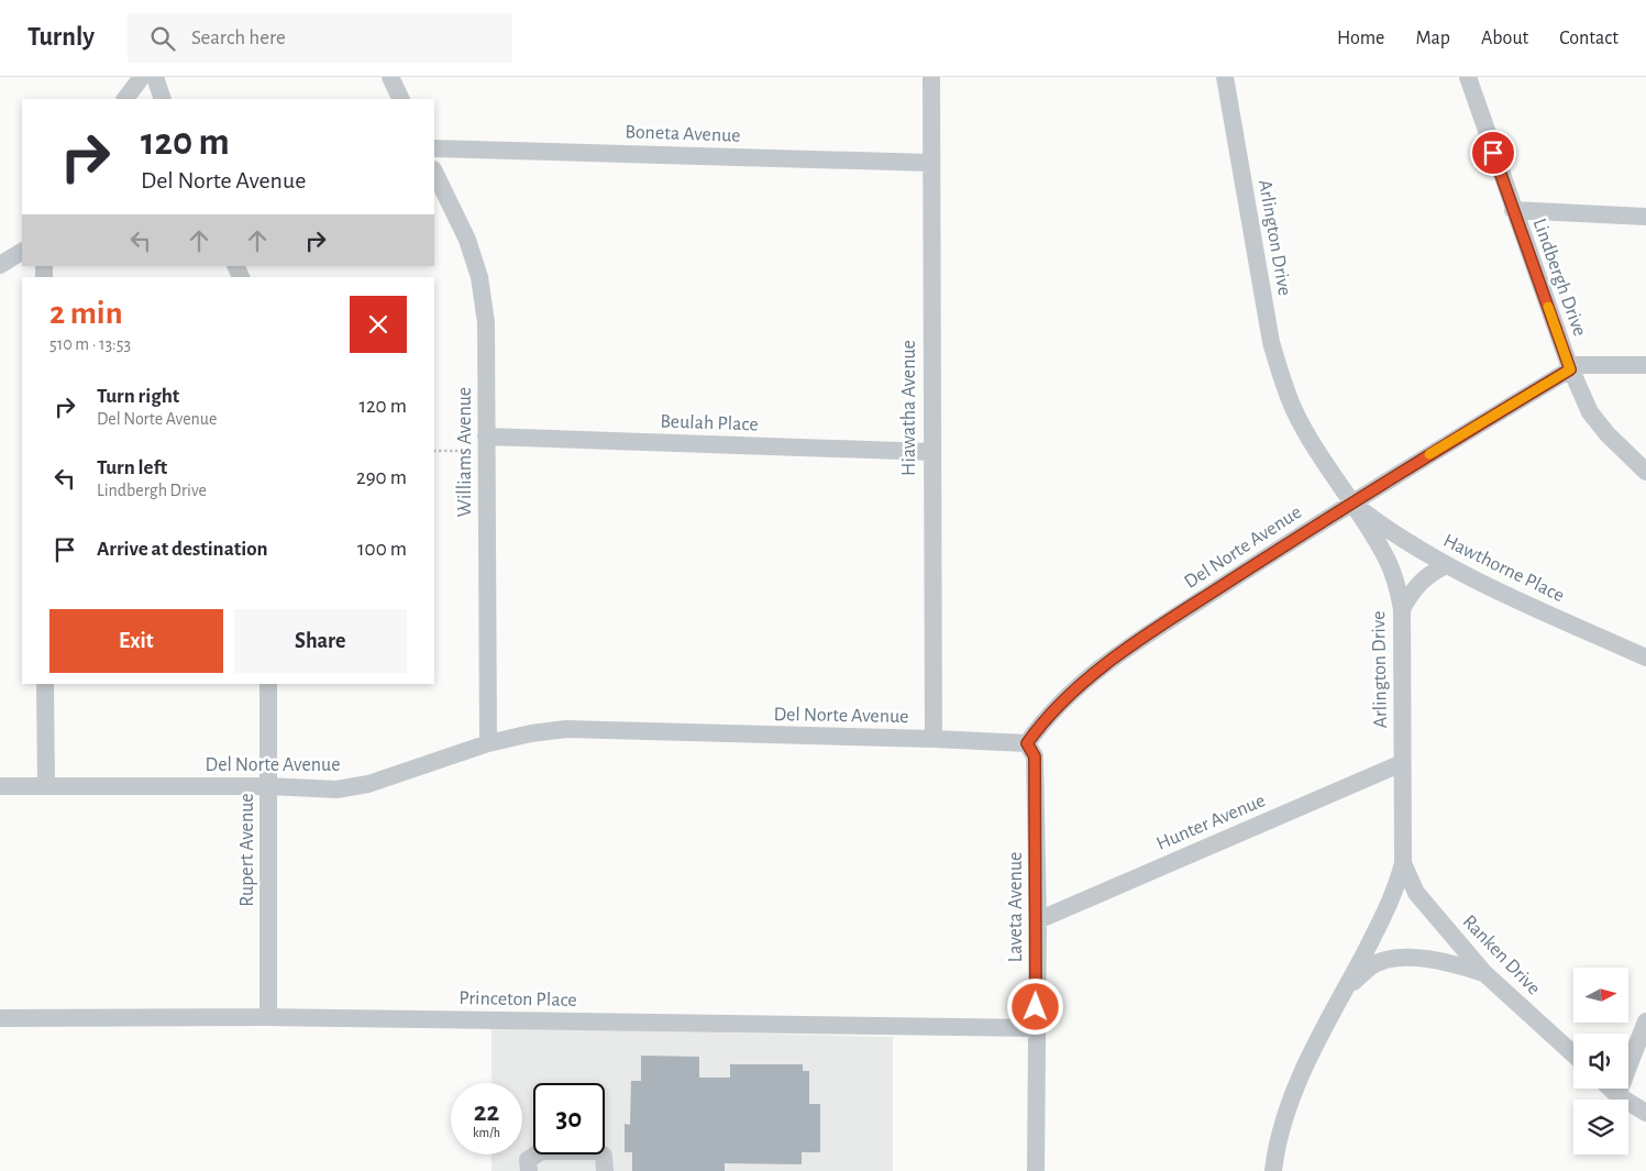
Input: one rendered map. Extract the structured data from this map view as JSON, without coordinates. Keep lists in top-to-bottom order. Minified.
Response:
{"streets":{"street":["Boneta Avenue","Arlington Drive","Lindbergh Drive","Hiawatha Avenue","Beulah Place","Williams Avenue","Del Norte Avenue","Hawthorne Place","Hunter Avenue","Rupert Avenue","Laveta Avenue","Ranken Drive","Princeton Place"]},"crossings":[["Boneta Avenue","Hiawatha Avenue"],["Arlington Drive","Del Norte Avenue"],["Arlington Drive","Hawthorne Place"],["Arlington Drive","Hunter Avenue"],["Arlington Drive","Ranken Drive"],["Lindbergh Drive","Del Norte Avenue"],["Hiawatha Avenue","Beulah Place"],["Hiawatha Avenue","Del Norte Avenue"],["Beulah Place","Williams Avenue"],["Williams Avenue","Del Norte Avenue"],["Del Norte Avenue","Hawthorne Place"],["Del Norte Avenue","Rupert Avenue"],["Del Norte Avenue","Laveta Avenue"],["Hunter Avenue","Laveta Avenue"],["Rupert Avenue","Princeton Place"],["Laveta Avenue","Princeton Place"]],"north":"right","page":{"header":"Turnly","search":"Search here","nav":["Home","Map","About","Contact"],"turn":["120 m","Del Norte Avenue"],"heading":["2 min","510 m · 13:53"],"list":[{"name":"Turn right","note":"Del Norte Avenue","value":"120 m"},{"name":"Turn left","note":"Lindbergh Drive","value":"290 m"},{"name":"Arrive at destination","value":"100 m"}],"buttons":["Exit","Share"],"speed":"22 km/h","limit":"30"}}
